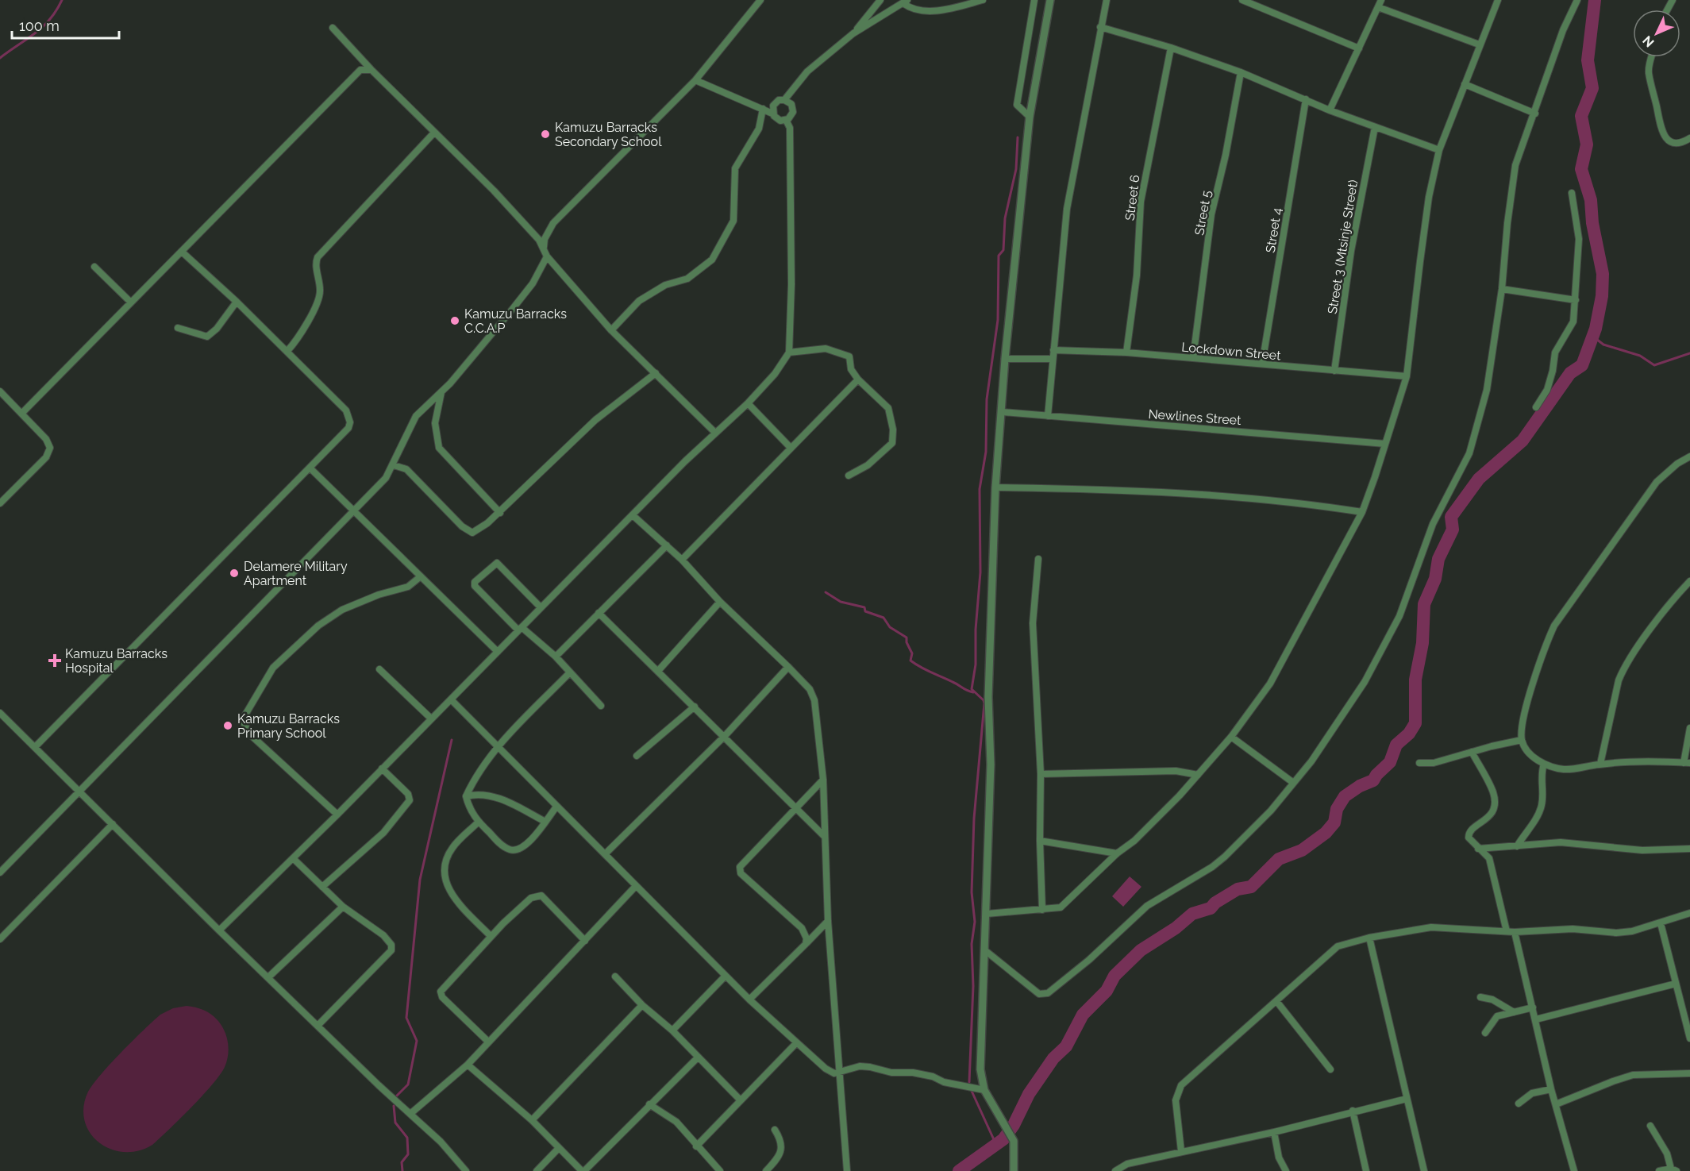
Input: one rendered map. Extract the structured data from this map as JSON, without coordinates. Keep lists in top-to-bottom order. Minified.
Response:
{"streets":{"street":["Street 6","Street 5","Street 4","Street 3 (Mtsinje Street)","Lockdown Street","Newlines Street"]},"crossings":[["Street 6","Lockdown Street"],["Street 5","Lockdown Street"],["Street 4","Lockdown Street"],["Street 3 (Mtsinje Street)","Lockdown Street"]],"places":{"other":["Kamuzu Barracks Secondary School","Kamuzu Barracks C.C.A.P","Delamere Military Apartment","Kamuzu Barracks Primary School"],"health":["Kamuzu Barracks Hospital"]},"scale_bar":"100 m","north":"bottom left"}
